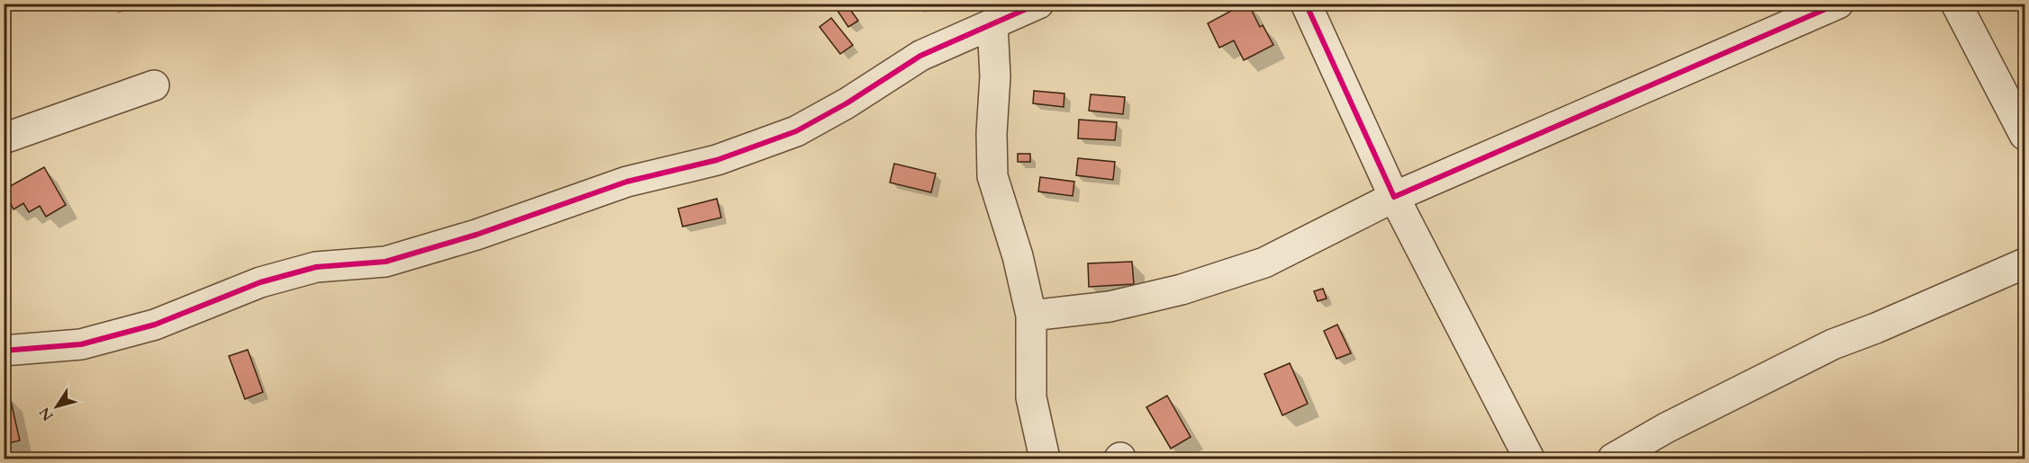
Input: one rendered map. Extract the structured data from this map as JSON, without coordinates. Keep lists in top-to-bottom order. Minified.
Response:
{"north":"bottom left"}
